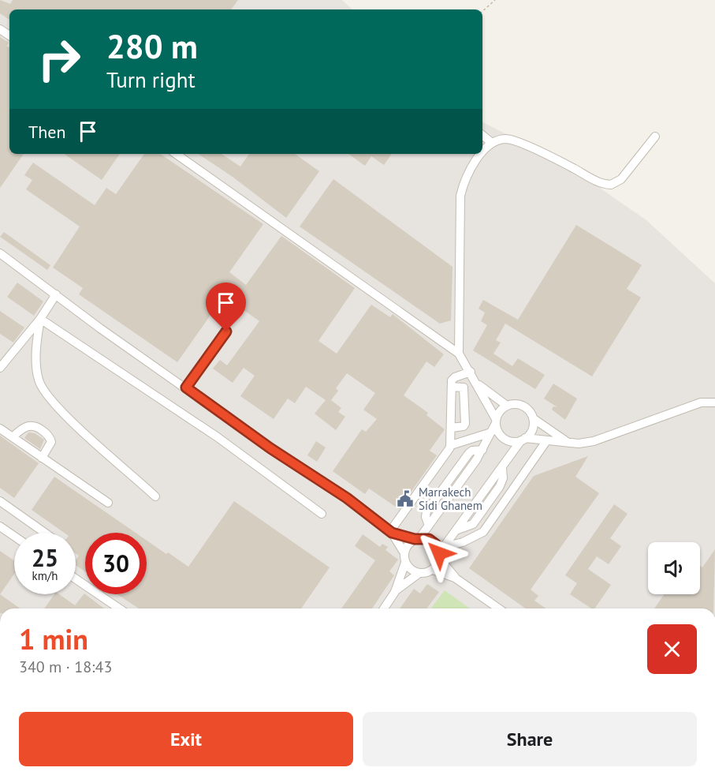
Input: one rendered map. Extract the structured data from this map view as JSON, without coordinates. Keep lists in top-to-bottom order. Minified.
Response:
{"places":{"public building":["Marrakech Sidi Ghanem"]},"page":{"turn":["280 m","Turn right"],"then":"Then","speed":"25 km/h","limit":"30","heading":["1 min","340 m · 18:43"],"buttons":["Exit","Share"]}}
